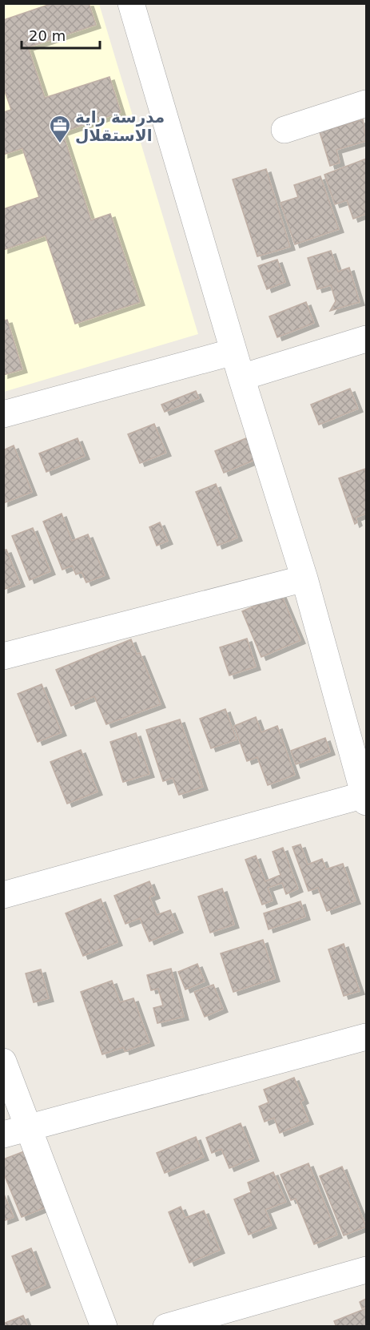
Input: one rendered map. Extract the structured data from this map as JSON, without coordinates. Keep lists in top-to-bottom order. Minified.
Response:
{"places":{"office":["مدرسة راية الاستقلال"]},"scale_bar":"20 m"}
